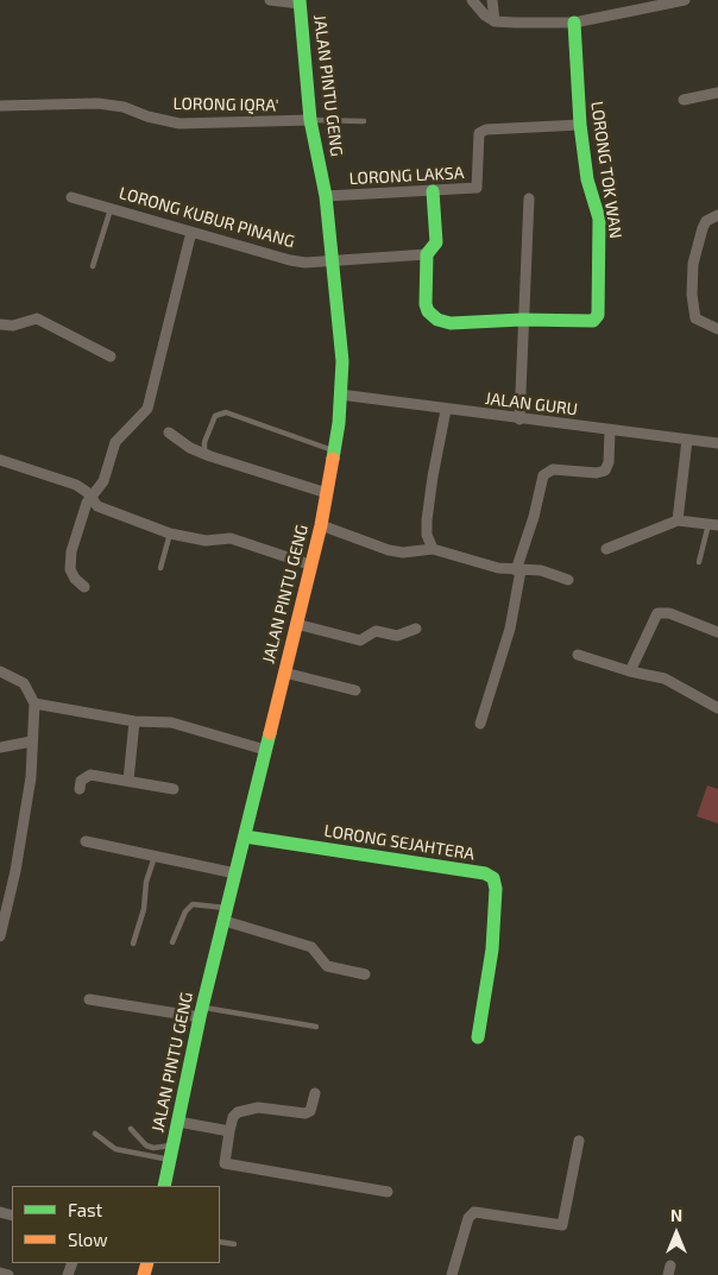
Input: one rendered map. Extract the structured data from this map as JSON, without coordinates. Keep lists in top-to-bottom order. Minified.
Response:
{"streets":{"main road":["JALAN PINTU GENG","LORONG TOK WAN","LORONG SEJAHTERA"],"street":["LORONG IQRA'","LORONG LAKSA","LORONG KUBUR PINANG","JALAN GURU"]},"crossings":[["JALAN PINTU GENG","LORONG IQRA'"],["JALAN PINTU GENG","LORONG LAKSA"],["JALAN PINTU GENG","LORONG KUBUR PINANG"],["JALAN PINTU GENG","JALAN GURU"],["JALAN PINTU GENG","LORONG SEJAHTERA"],["LORONG TOK WAN","LORONG LAKSA"],["LORONG TOK WAN","LORONG KUBUR PINANG"]],"legend":["Fast","Slow"],"north":"top"}
